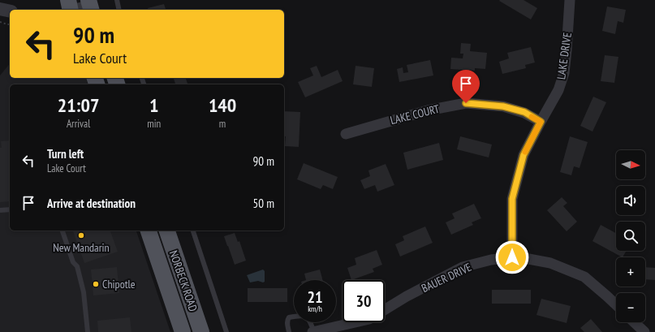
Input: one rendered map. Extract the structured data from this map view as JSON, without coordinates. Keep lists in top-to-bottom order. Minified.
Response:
{"streets":{"main road":["NORBECK ROAD"],"street":["LAKE DRIVE","LAKE COURT","BAUER DRIVE"]},"crossings":[["LAKE DRIVE","LAKE COURT"],["LAKE DRIVE","BAUER DRIVE"]],"places":["New Mandarin","Chipotle"],"north":"right","page":{"turn":["90 m","Lake Court"],"eta":["21:07","Arrival","1","min","140","m"],"list":[{"name":"Turn left","note":"Lake Court","value":"90 m"},{"name":"Arrive at destination","value":"50 m"}],"map_buttons":["+","−"],"speed":"21 km/h","limit":"30"}}
